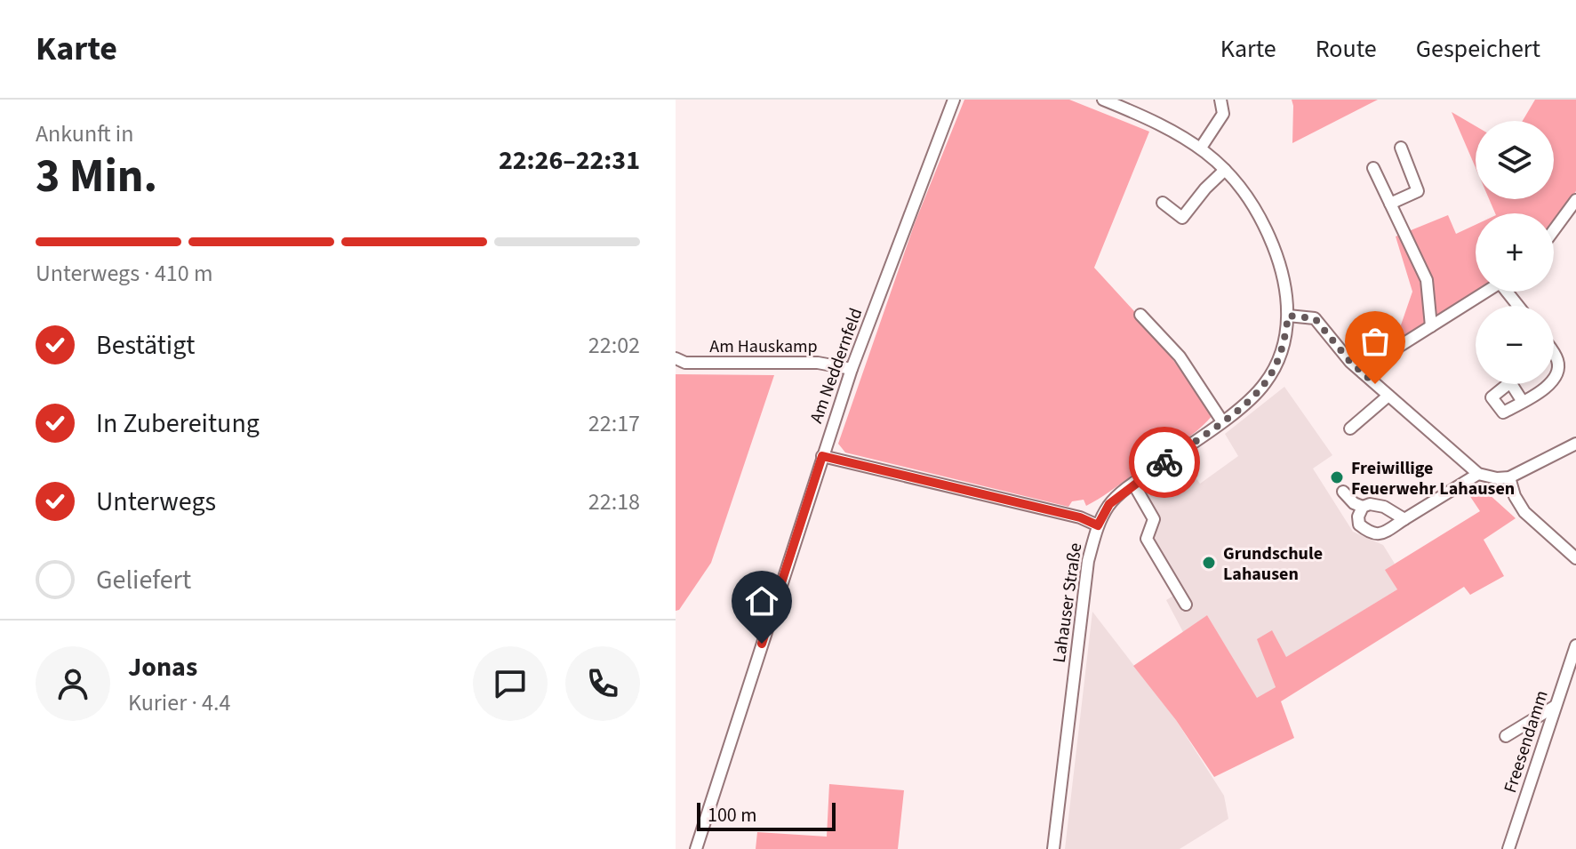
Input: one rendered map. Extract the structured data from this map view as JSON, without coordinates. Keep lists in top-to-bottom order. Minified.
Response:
{"streets":{"street":["Am Hauskamp","Am Neddernfeld","Lahauser Straße","Freesendamm"]},"crossings":[["Am Hauskamp","Am Neddernfeld"]],"places":["Freiwillige Feuerwehr Lahausen","Grundschule Lahausen"],"scale_bar":"100 m","page":{"header":"Karte","nav":["Karte","Route","Gespeichert"],"heading":["3 Min.","Ankunft in","22:26–22:31"],"panel":["Jonas","Kurier · 4.4"],"map_buttons":["+","−"],"bar":"Unterwegs · 410 m","list":[["Bestätigt","22:02"],["In Zubereitung","22:17"],["Unterwegs","22:18"],"Geliefert"],"scale":"100 m"}}
